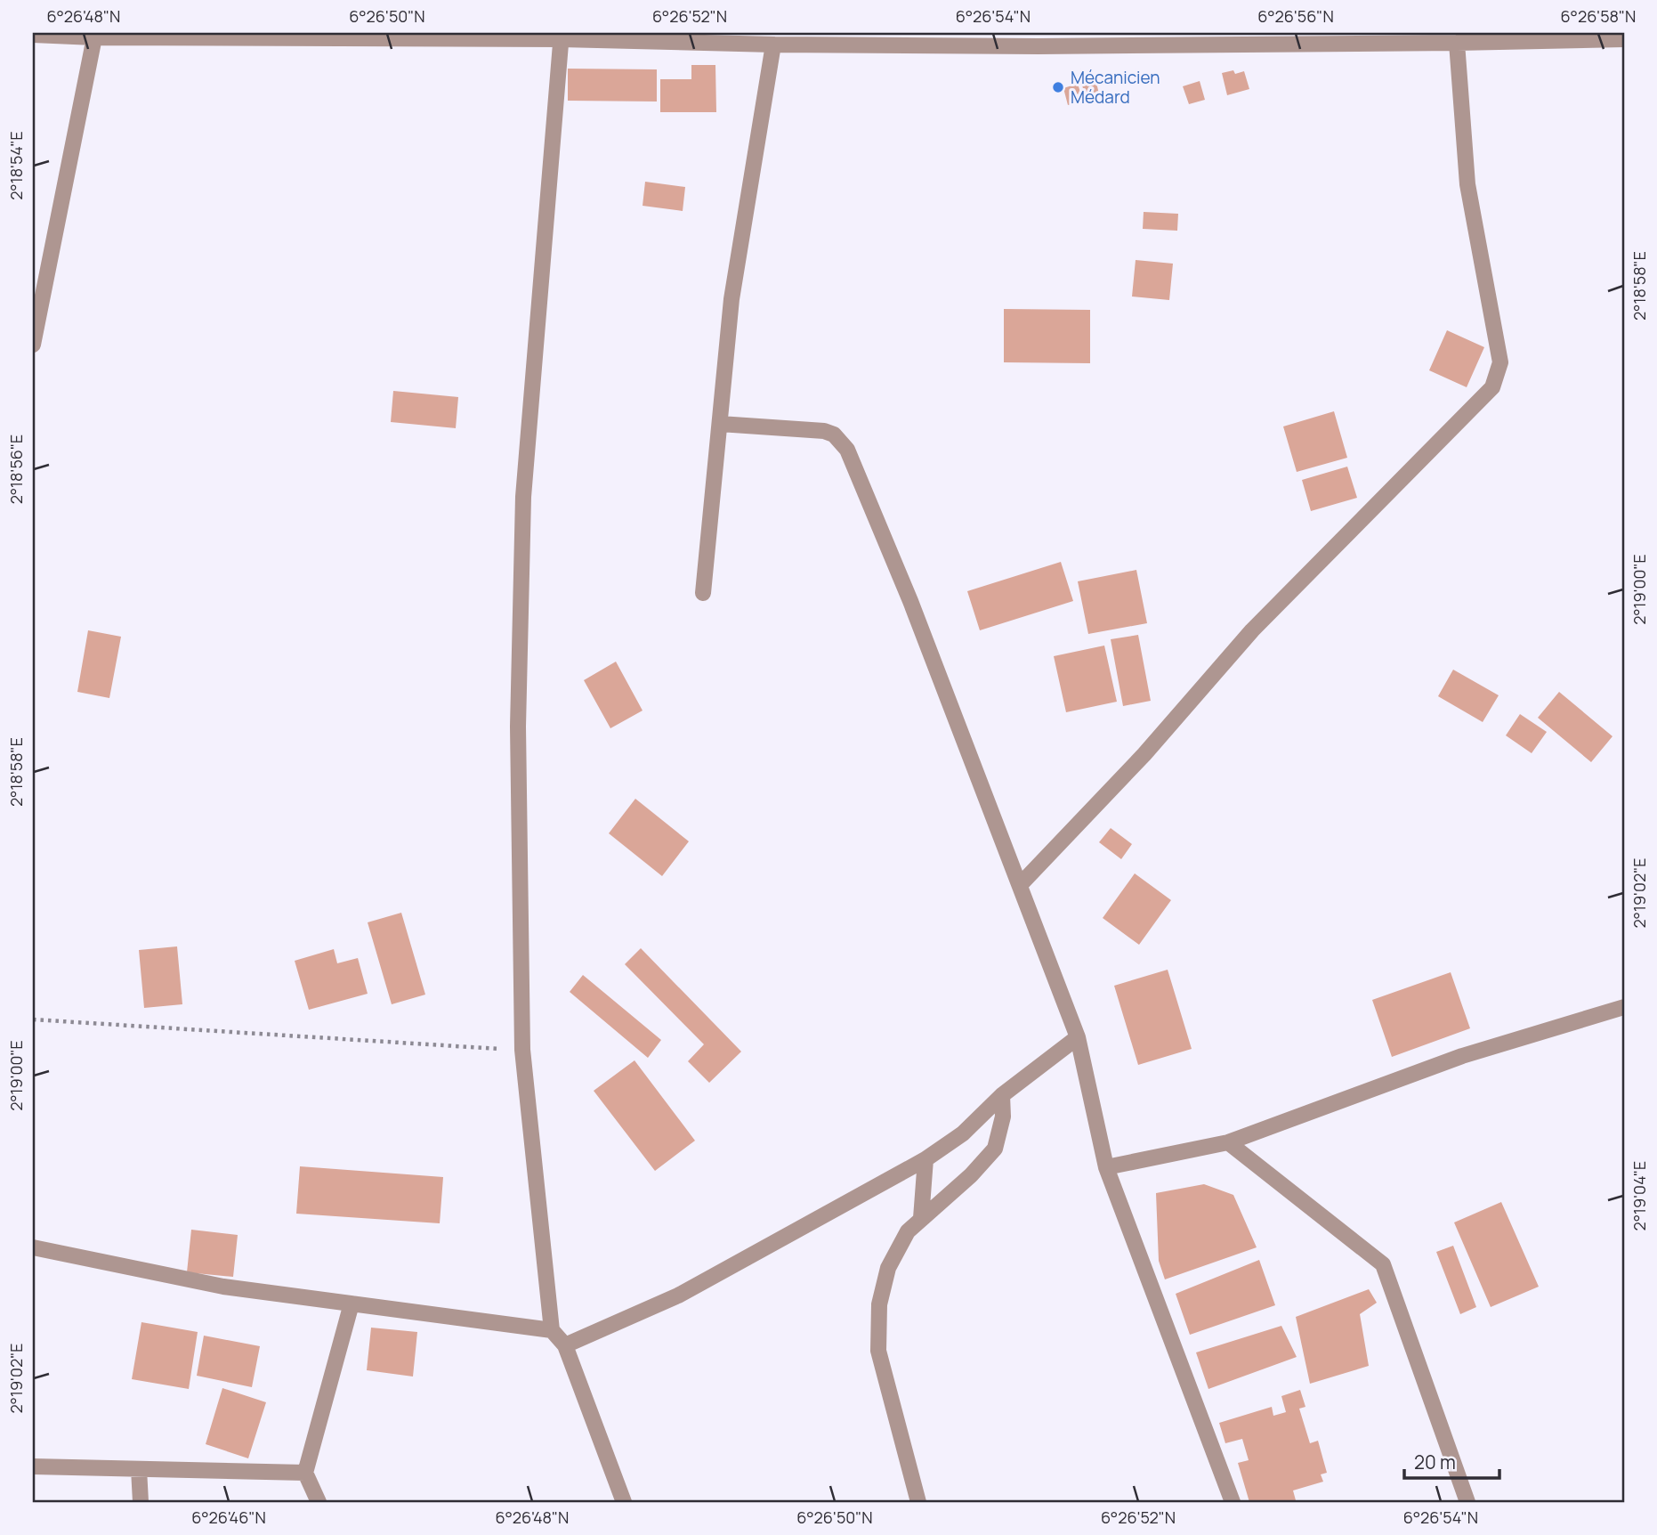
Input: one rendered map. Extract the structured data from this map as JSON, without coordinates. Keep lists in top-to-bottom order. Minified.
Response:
{"places":["Mécanicien Médard"],"scale_bar":"20 m","coordinates":["6°26'48\"N","6°26'50\"N","6°26'52\"N","6°26'54\"N","6°26'56\"N","6°26'58\"N","2°18'54\"E","2°18'58\"E","2°18'56\"E","2°19'00\"E","2°19'02\"E","2°19'04\"E","6°26'46\"N"]}
